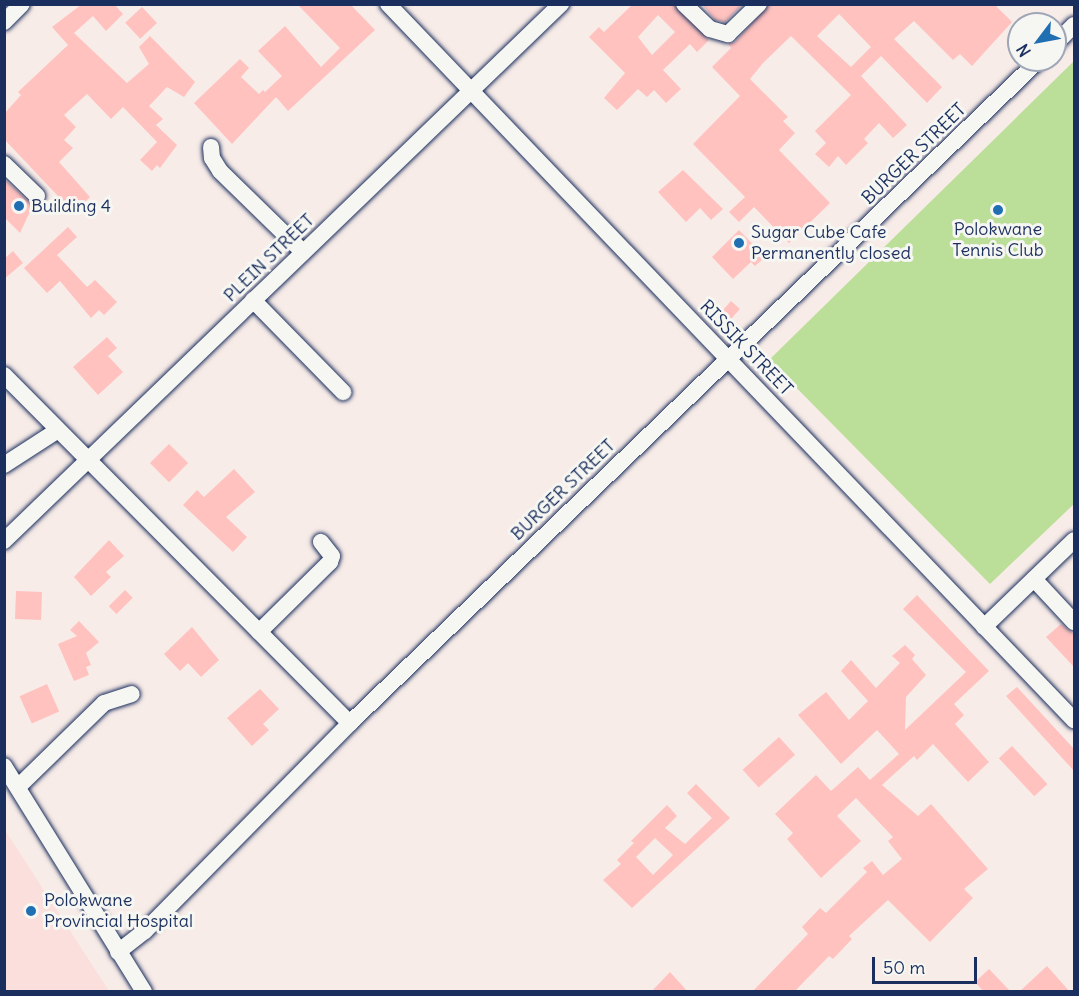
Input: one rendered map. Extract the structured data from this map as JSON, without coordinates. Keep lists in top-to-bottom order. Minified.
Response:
{"streets":{"street":["BURGER STREET","PLEIN STREET","RISSIK STREET"]},"crossings":[["BURGER STREET","RISSIK STREET"],["PLEIN STREET","RISSIK STREET"]],"places":["Building 4","Polokwane Tennis Club","Sugar Cube Cafe Permanently closed","Polokwane Provincial Hospital"],"scale_bar":"50 m","north":"bottom left"}
